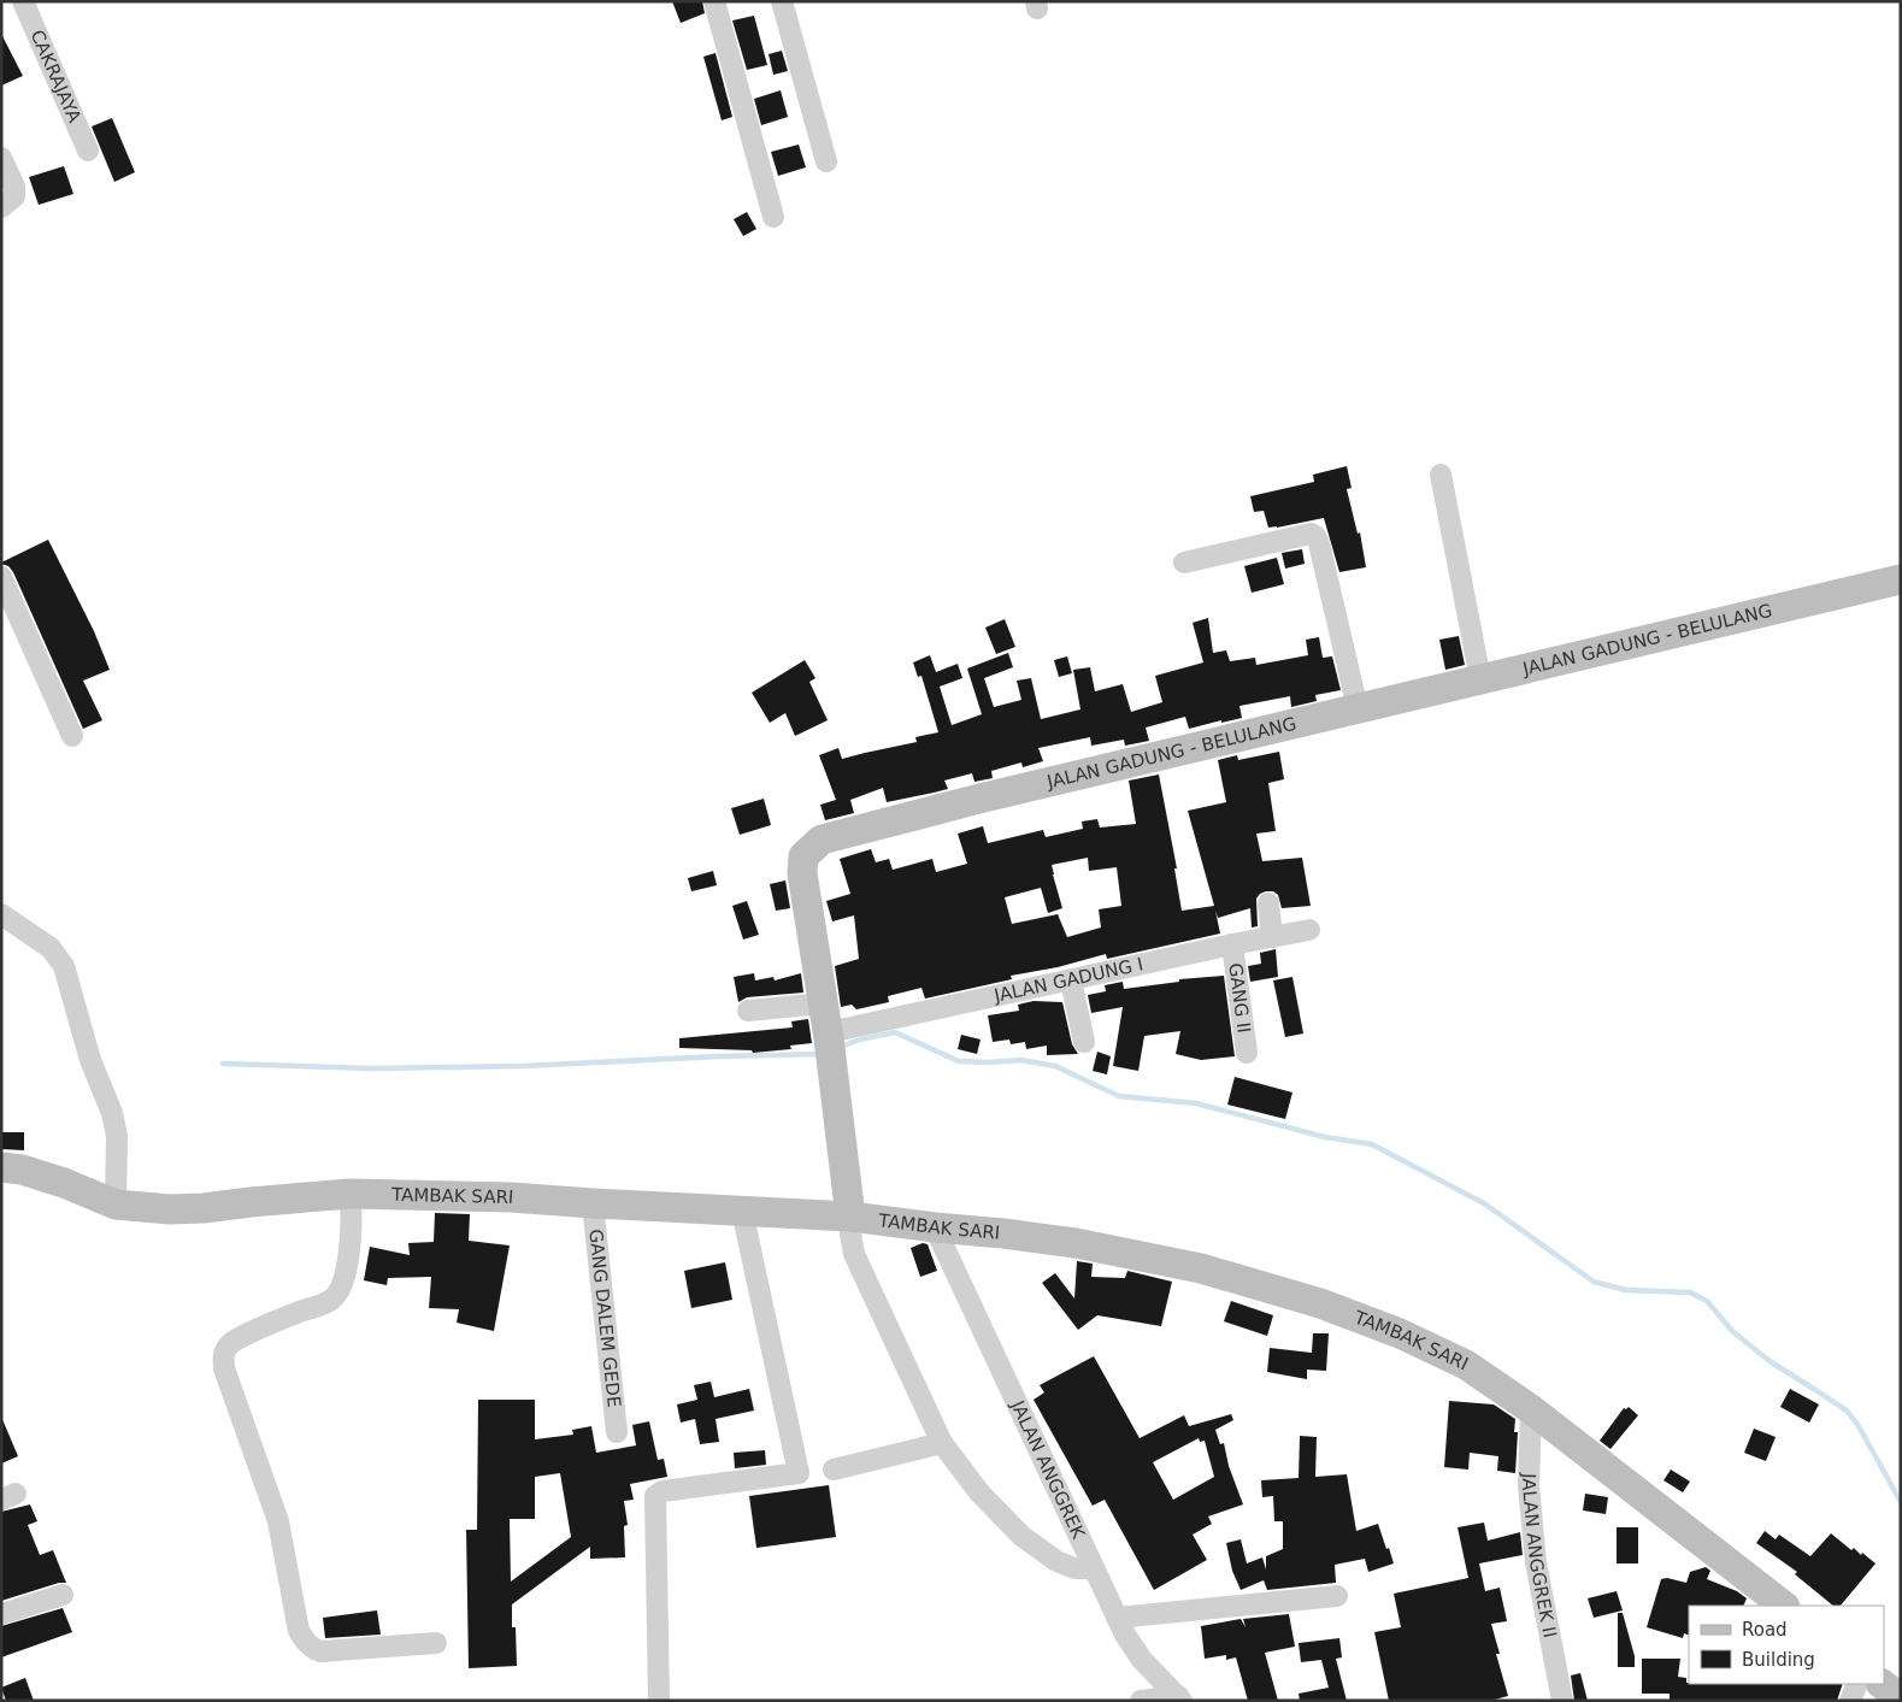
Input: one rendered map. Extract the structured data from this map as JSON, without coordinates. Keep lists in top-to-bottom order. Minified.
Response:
{"streets":{"street":["CAKRAJAYA","JALAN GADUNG - BELULANG","JALAN GADUNG I","GANG II","TAMBAK SARI","GANG DALEM GEDE","JALAN ANGGREK","JALAN ANGGREK II"]},"crossings":[["JALAN GADUNG - BELULANG","JALAN GADUNG I"],["JALAN GADUNG - BELULANG","TAMBAK SARI"],["JALAN GADUNG I","GANG II"],["TAMBAK SARI","GANG DALEM GEDE"],["TAMBAK SARI","JALAN ANGGREK"],["TAMBAK SARI","JALAN ANGGREK II"]],"legend":["Road","Building"]}
